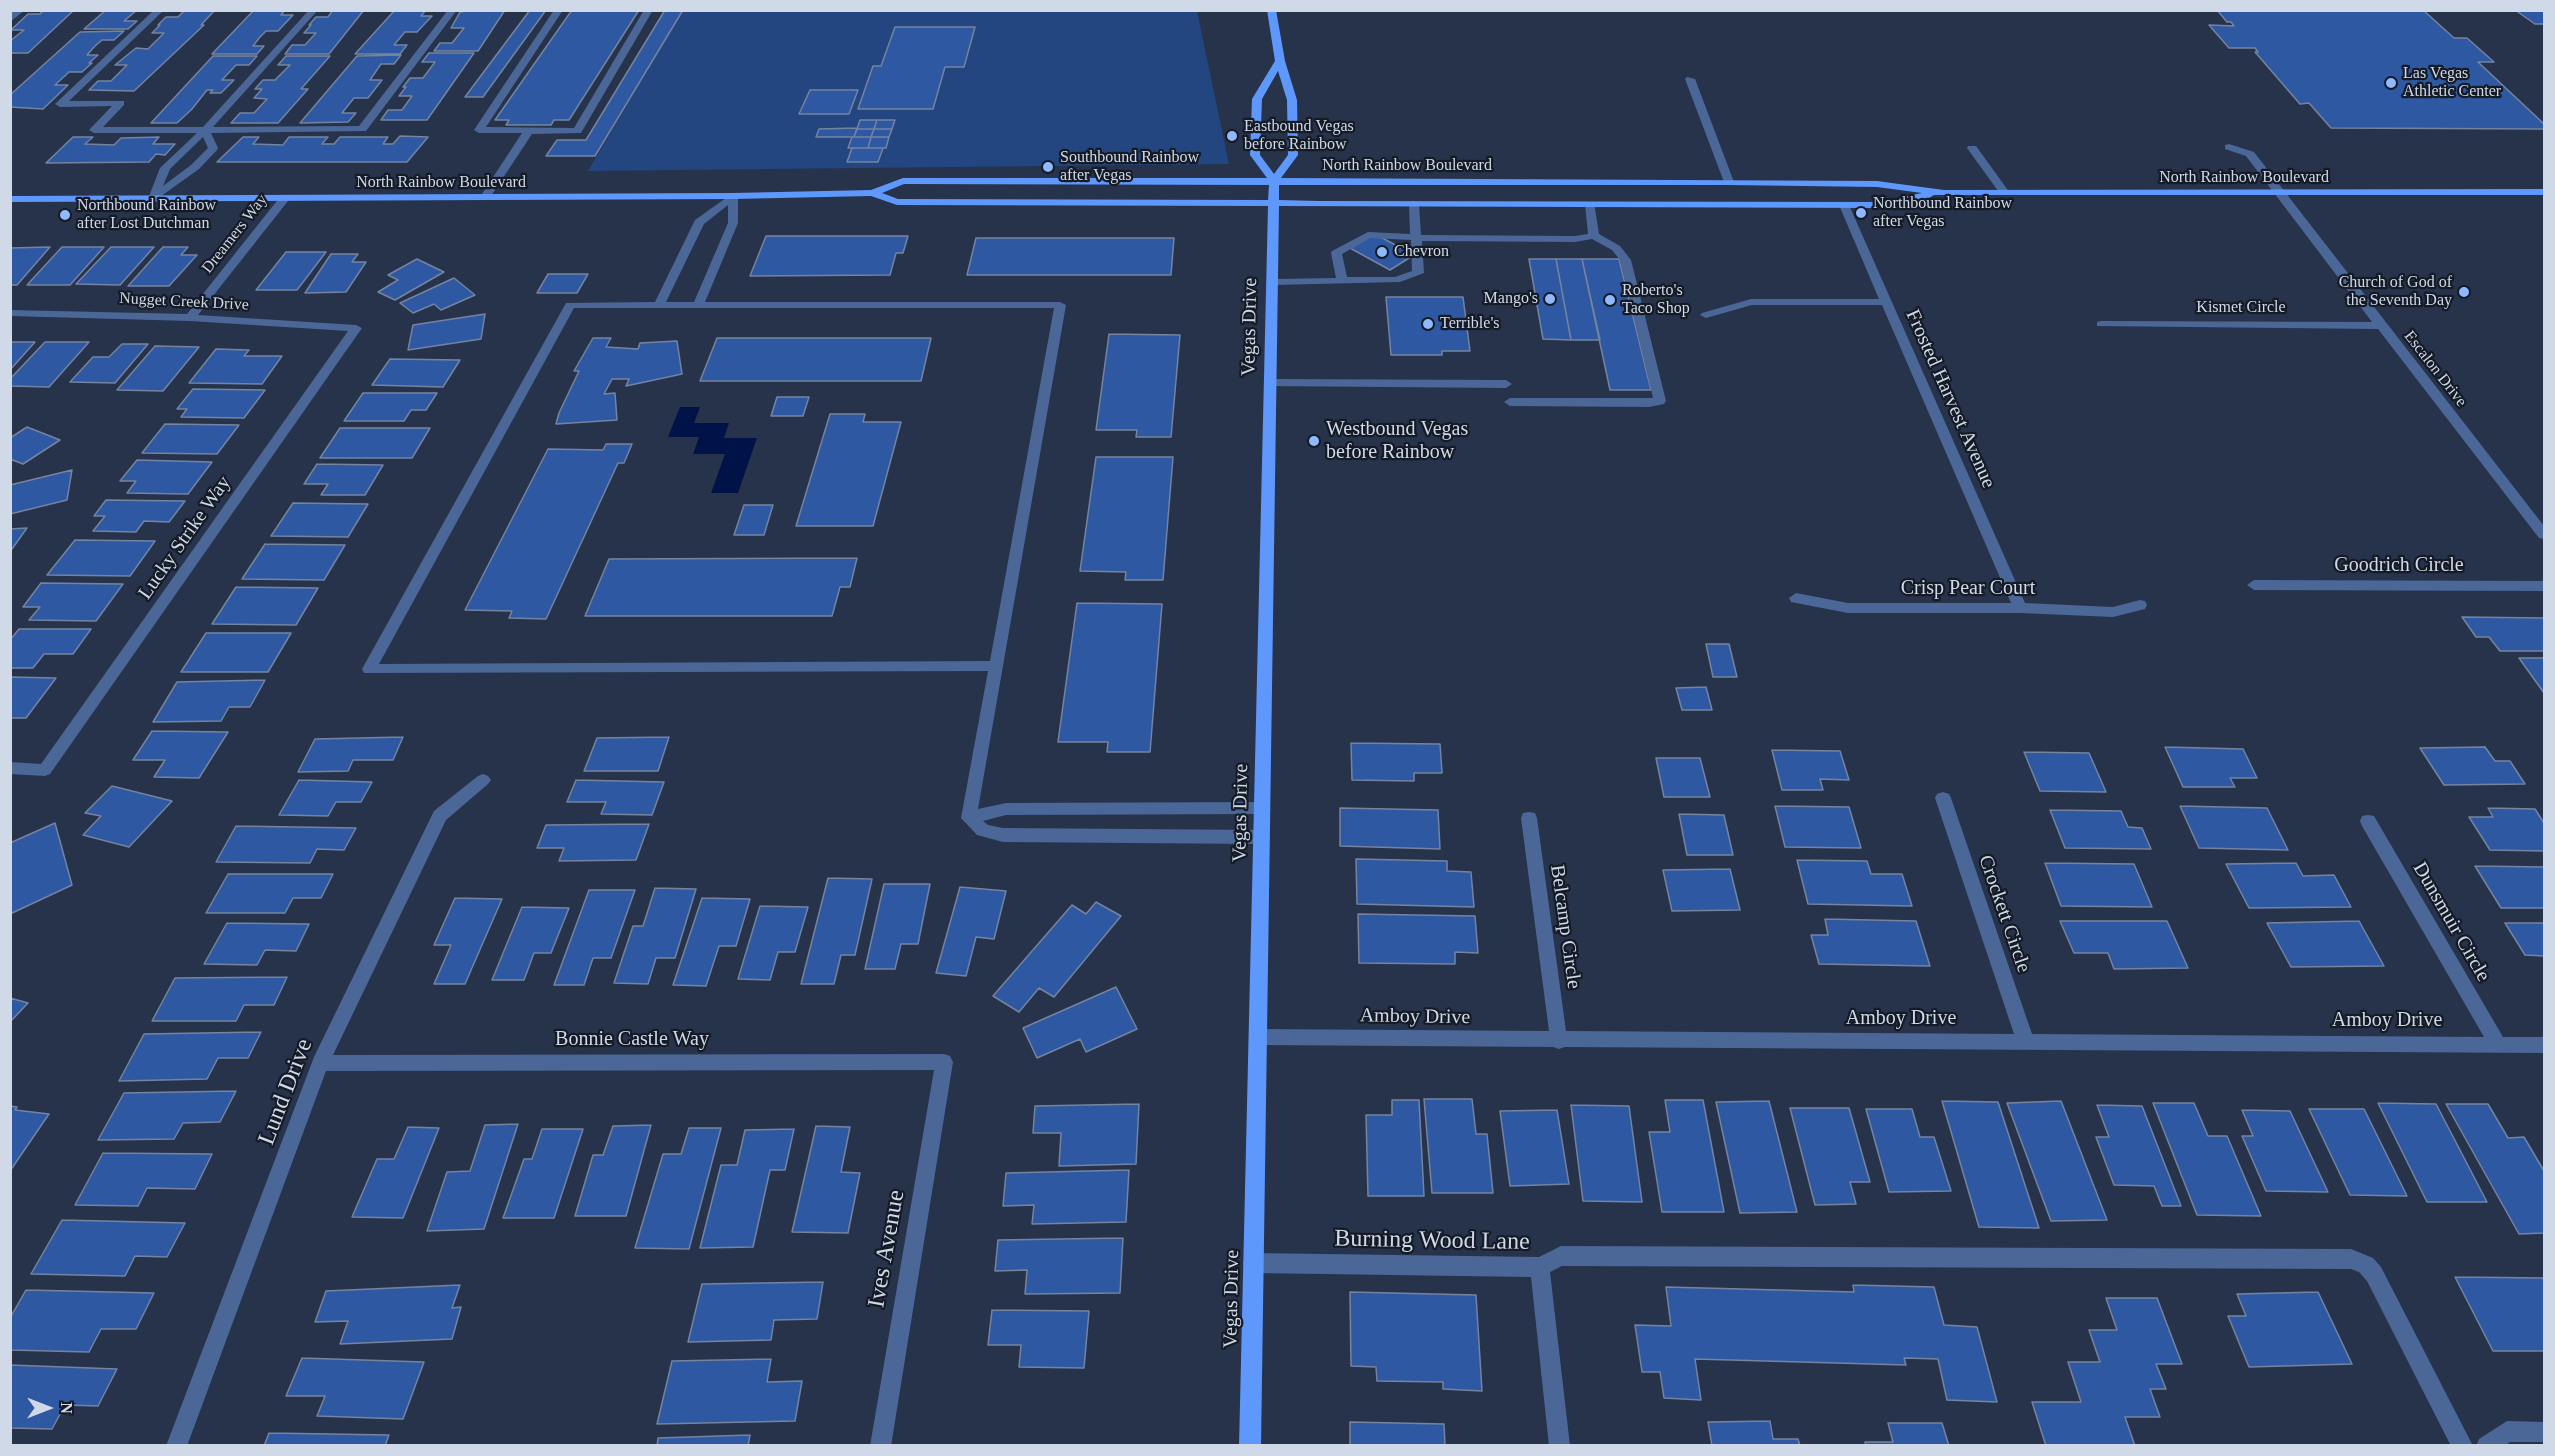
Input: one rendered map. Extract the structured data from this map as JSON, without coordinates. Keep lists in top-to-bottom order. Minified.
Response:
{"streets":{"main road":["North Rainbow Boulevard","Vegas Drive"],"street":["Dreamers Way","Nugget Creek Drive","Kismet Circle","Escalon Drive","Frosted Harvest Avenue","Lucky Strike Way","Goodrich Circle","Crisp Pear Court","Crockett Circle","Dunsmuir Circle","Belcamp Circle","Amboy Drive","Bonnie Castle Way","Lund Drive","Burning Wood Lane","Ives Avenue"]},"crossings":[["North Rainbow Boulevard","Dreamers Way"],["North Rainbow Boulevard","Vegas Drive"],["North Rainbow Boulevard","Escalon Drive"],["North Rainbow Boulevard","Frosted Harvest Avenue"],["Dreamers Way","Nugget Creek Drive"],["Nugget Creek Drive","Lucky Strike Way"],["Kismet Circle","Escalon Drive"],["Vegas Drive","Amboy Drive"],["Vegas Drive","Burning Wood Lane"],["Frosted Harvest Avenue","Crisp Pear Court"],["Crockett Circle","Amboy Drive"],["Dunsmuir Circle","Amboy Drive"],["Belcamp Circle","Amboy Drive"],["Bonnie Castle Way","Lund Drive"],["Bonnie Castle Way","Ives Avenue"]],"places":["Las Vegas Athletic Center","Eastbound Vegas before Rainbow","Southbound Rainbow after Vegas","Northbound Rainbow after Vegas","Northbound Rainbow after Lost Dutchman","Chevron","Church of God of the Seventh Day","Mango's","Roberto's Taco Shop","Terrible's","Westbound Vegas before Rainbow"],"north":"right"}
